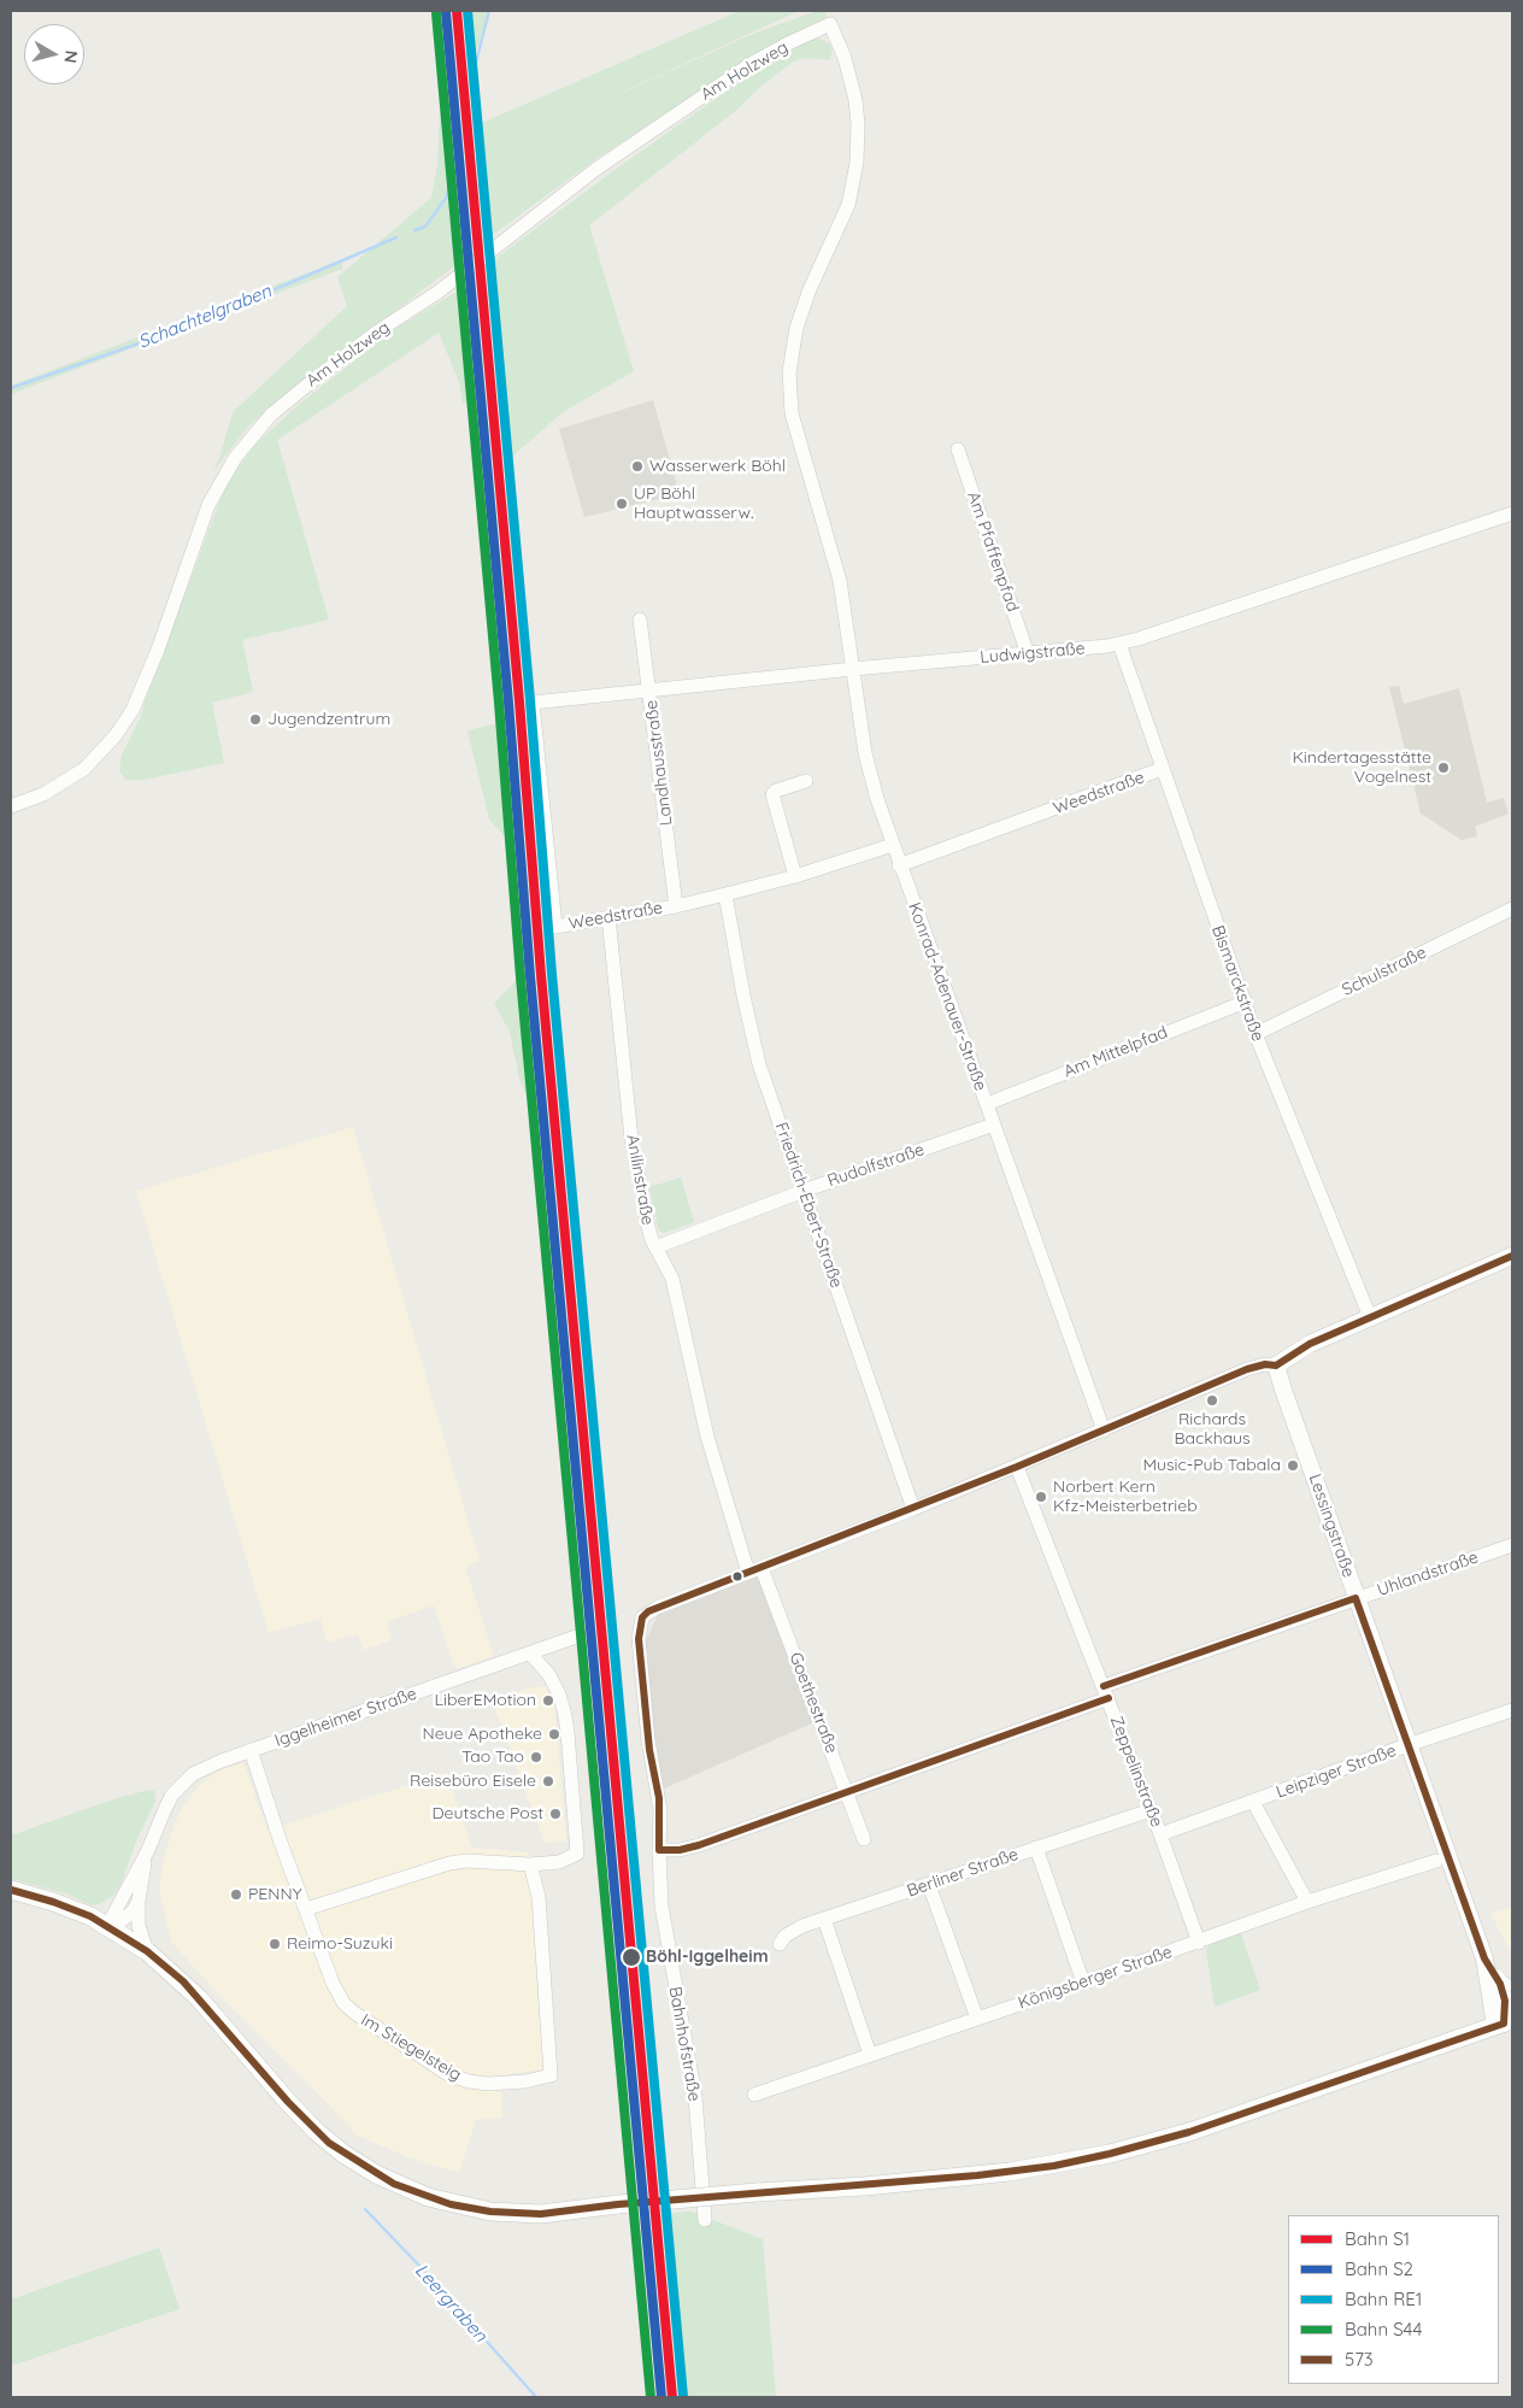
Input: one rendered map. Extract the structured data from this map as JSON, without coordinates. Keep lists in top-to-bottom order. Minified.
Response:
{"streets":{"street":["Am Holzweg","Am Pfaffenpfad","Ludwigstraße","Landhausstraße","Weedstraße","Schulstraße","Bismarckstraße","Konrad-Adenauer-Straße","Am Mittelpfad","Rudolfstraße","Anilinstraße","Friedrich-Ebert-Straße","Lessingstraße","Uhlandstraße","Goethestraße","Iggelheimer Straße","Zeppelinstraße","Leipziger Straße","Berliner Straße","Königsberger Straße","Bahnhofstraße","Im Stiegelsteig"]},"crossings":[["Am Holzweg","Konrad-Adenauer-Straße"],["Am Pfaffenpfad","Ludwigstraße"],["Ludwigstraße","Landhausstraße"],["Ludwigstraße","Weedstraße"],["Ludwigstraße","Bismarckstraße"],["Ludwigstraße","Konrad-Adenauer-Straße"],["Landhausstraße","Weedstraße"],["Weedstraße","Bismarckstraße"],["Weedstraße","Konrad-Adenauer-Straße"],["Weedstraße","Anilinstraße"],["Weedstraße","Friedrich-Ebert-Straße"],["Schulstraße","Bismarckstraße"],["Bismarckstraße","Am Mittelpfad"],["Konrad-Adenauer-Straße","Am Mittelpfad"],["Konrad-Adenauer-Straße","Rudolfstraße"],["Konrad-Adenauer-Straße","Bahnhofstraße"],["Rudolfstraße","Anilinstraße"],["Rudolfstraße","Friedrich-Ebert-Straße"],["Anilinstraße","Goethestraße"],["Anilinstraße","Bahnhofstraße"],["Friedrich-Ebert-Straße","Bahnhofstraße"],["Lessingstraße","Uhlandstraße"],["Lessingstraße","Leipziger Straße"],["Lessingstraße","Bahnhofstraße"],["Uhlandstraße","Goethestraße"],["Uhlandstraße","Zeppelinstraße"],["Uhlandstraße","Bahnhofstraße"],["Goethestraße","Bahnhofstraße"],["Iggelheimer Straße","Im Stiegelsteig"],["Zeppelinstraße","Leipziger Straße"],["Zeppelinstraße","Berliner Straße"],["Zeppelinstraße","Königsberger Straße"],["Zeppelinstraße","Bahnhofstraße"]],"water":["Schachtelgraben","Leergraben"],"places":["Wasserwerk Böhl","UP Böhl Hauptwasserw.","Jugendzentrum","Kindertagesstätte Vogelnest","Richards Backhaus","Music-Pub Tabala","Norbert Kern Kfz-Meisterbetrieb","LiberEMotion","Neue Apotheke","Tao Tao","Reisebüro Eisele","Deutsche Post","PENNY","Reimo-Suzuki","Böhl-Iggelheim"],"lines":["rail line S1","rail line RE1","rail line S2","rail line S44","transit line 573"],"legend":["Bahn S1","Bahn S2","Bahn RE1","Bahn S44","573"],"north":"right"}
